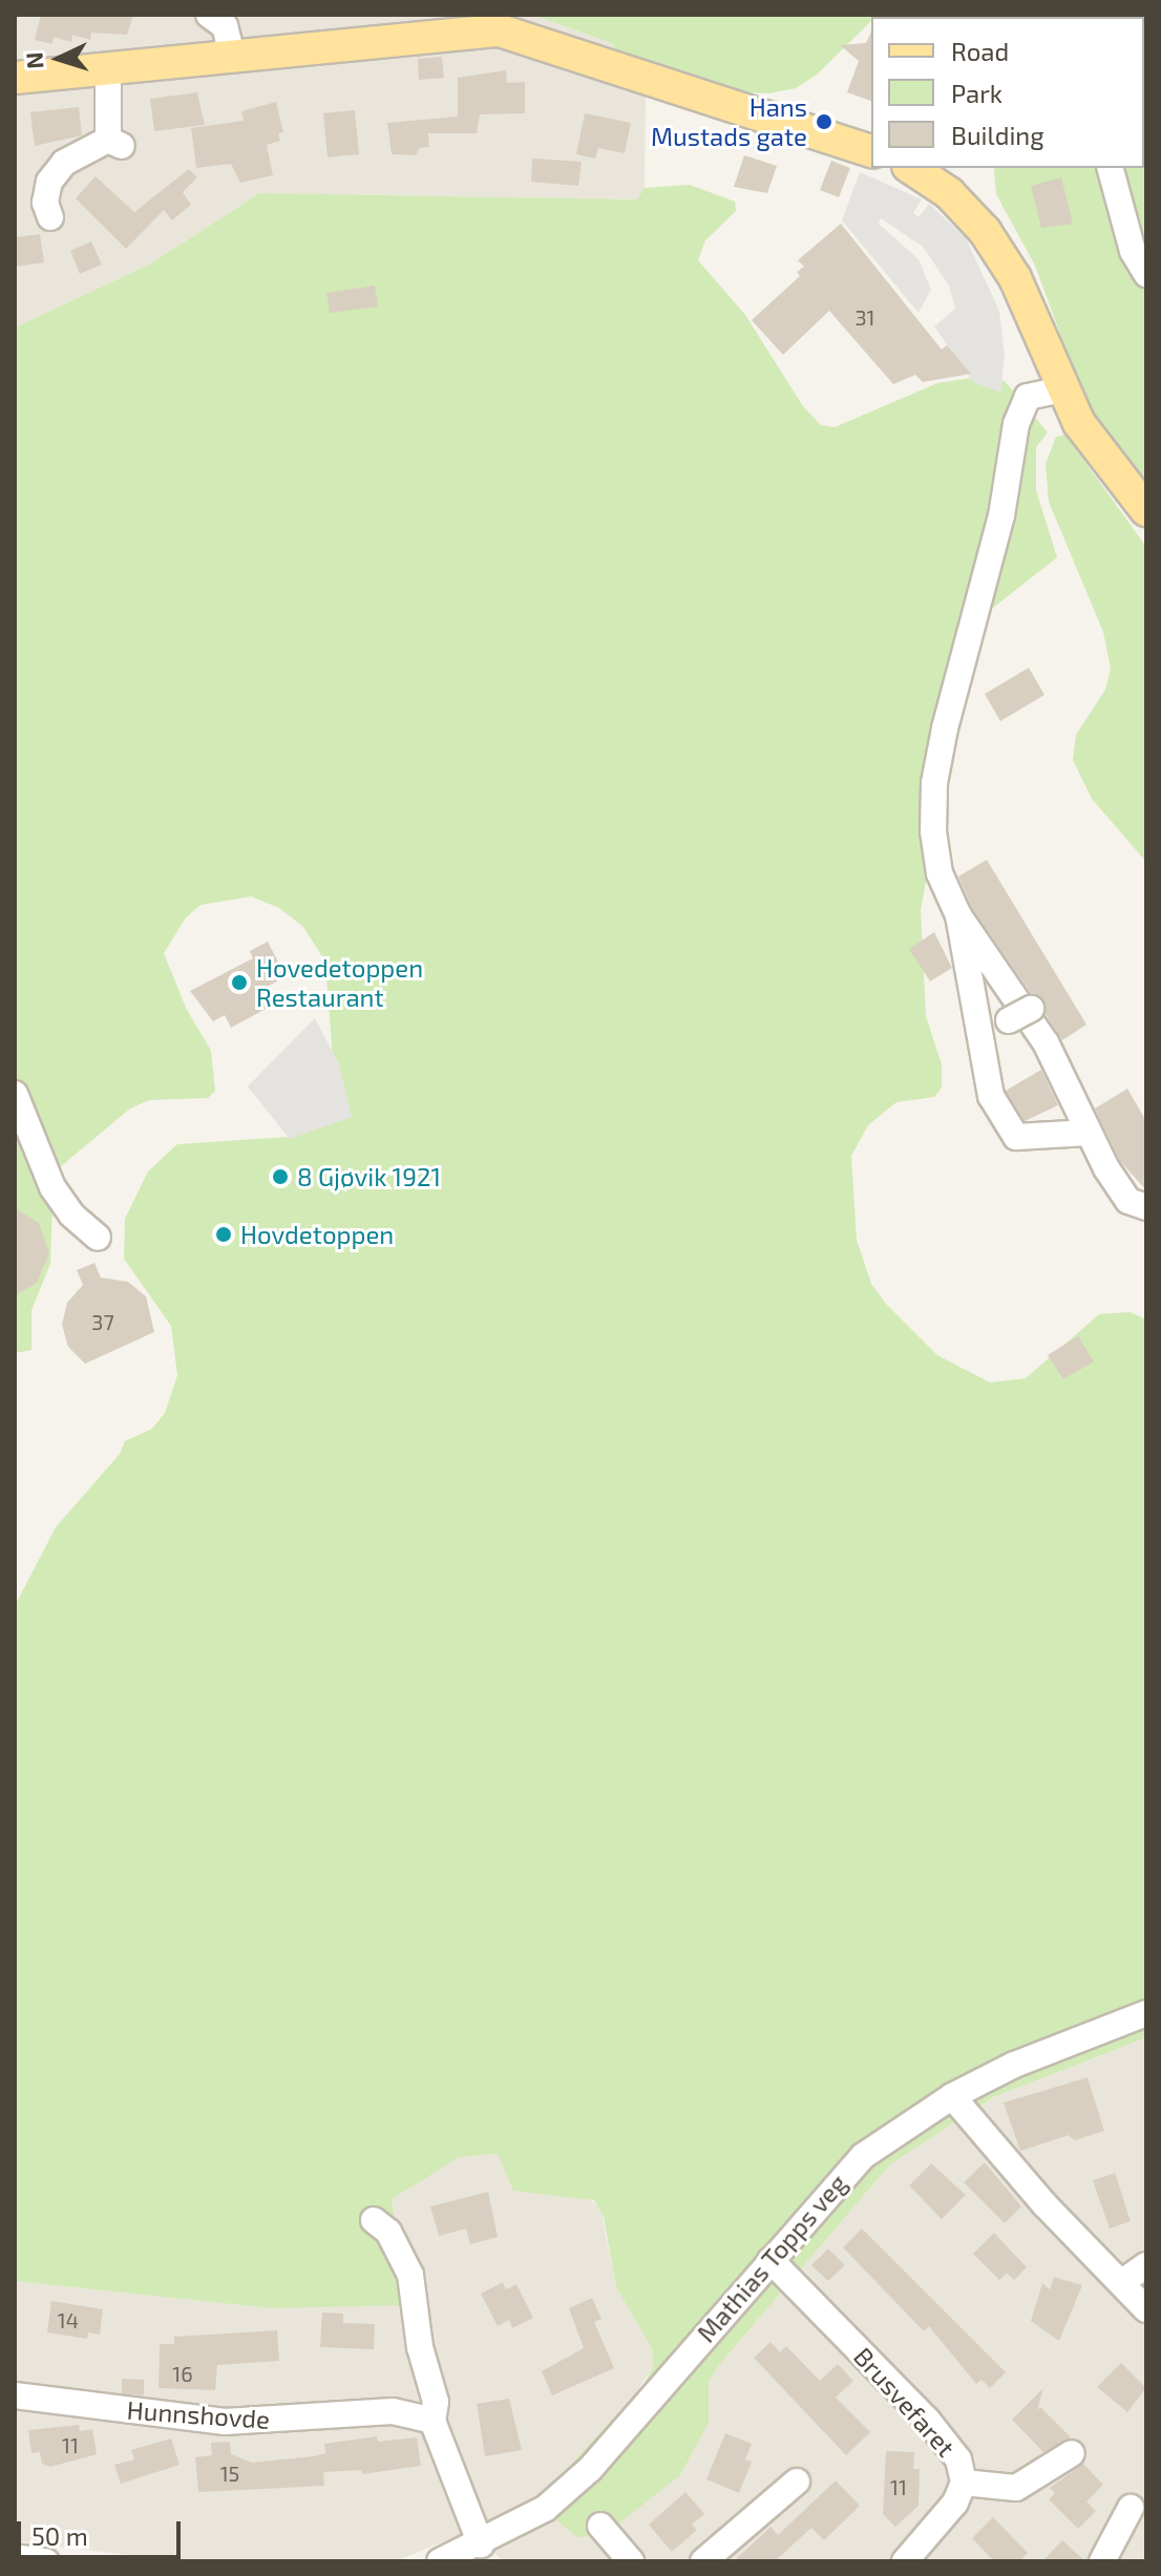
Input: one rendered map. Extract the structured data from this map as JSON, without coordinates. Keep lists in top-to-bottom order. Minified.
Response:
{"streets":{"street":["Mathias Topps veg","Brusvefaret","Hunnshovde"]},"crossings":[["Mathias Topps veg","Brusvefaret"]],"places":["Hans Mustads gate","Hovedetoppen Restaurant","8 Gjøvik 1921","Hovdetoppen"],"house_numbers":["31","37","14","16","11","15","11"],"legend":["Road","Park","Building"],"scale_bar":"50 m","north":"left"}
